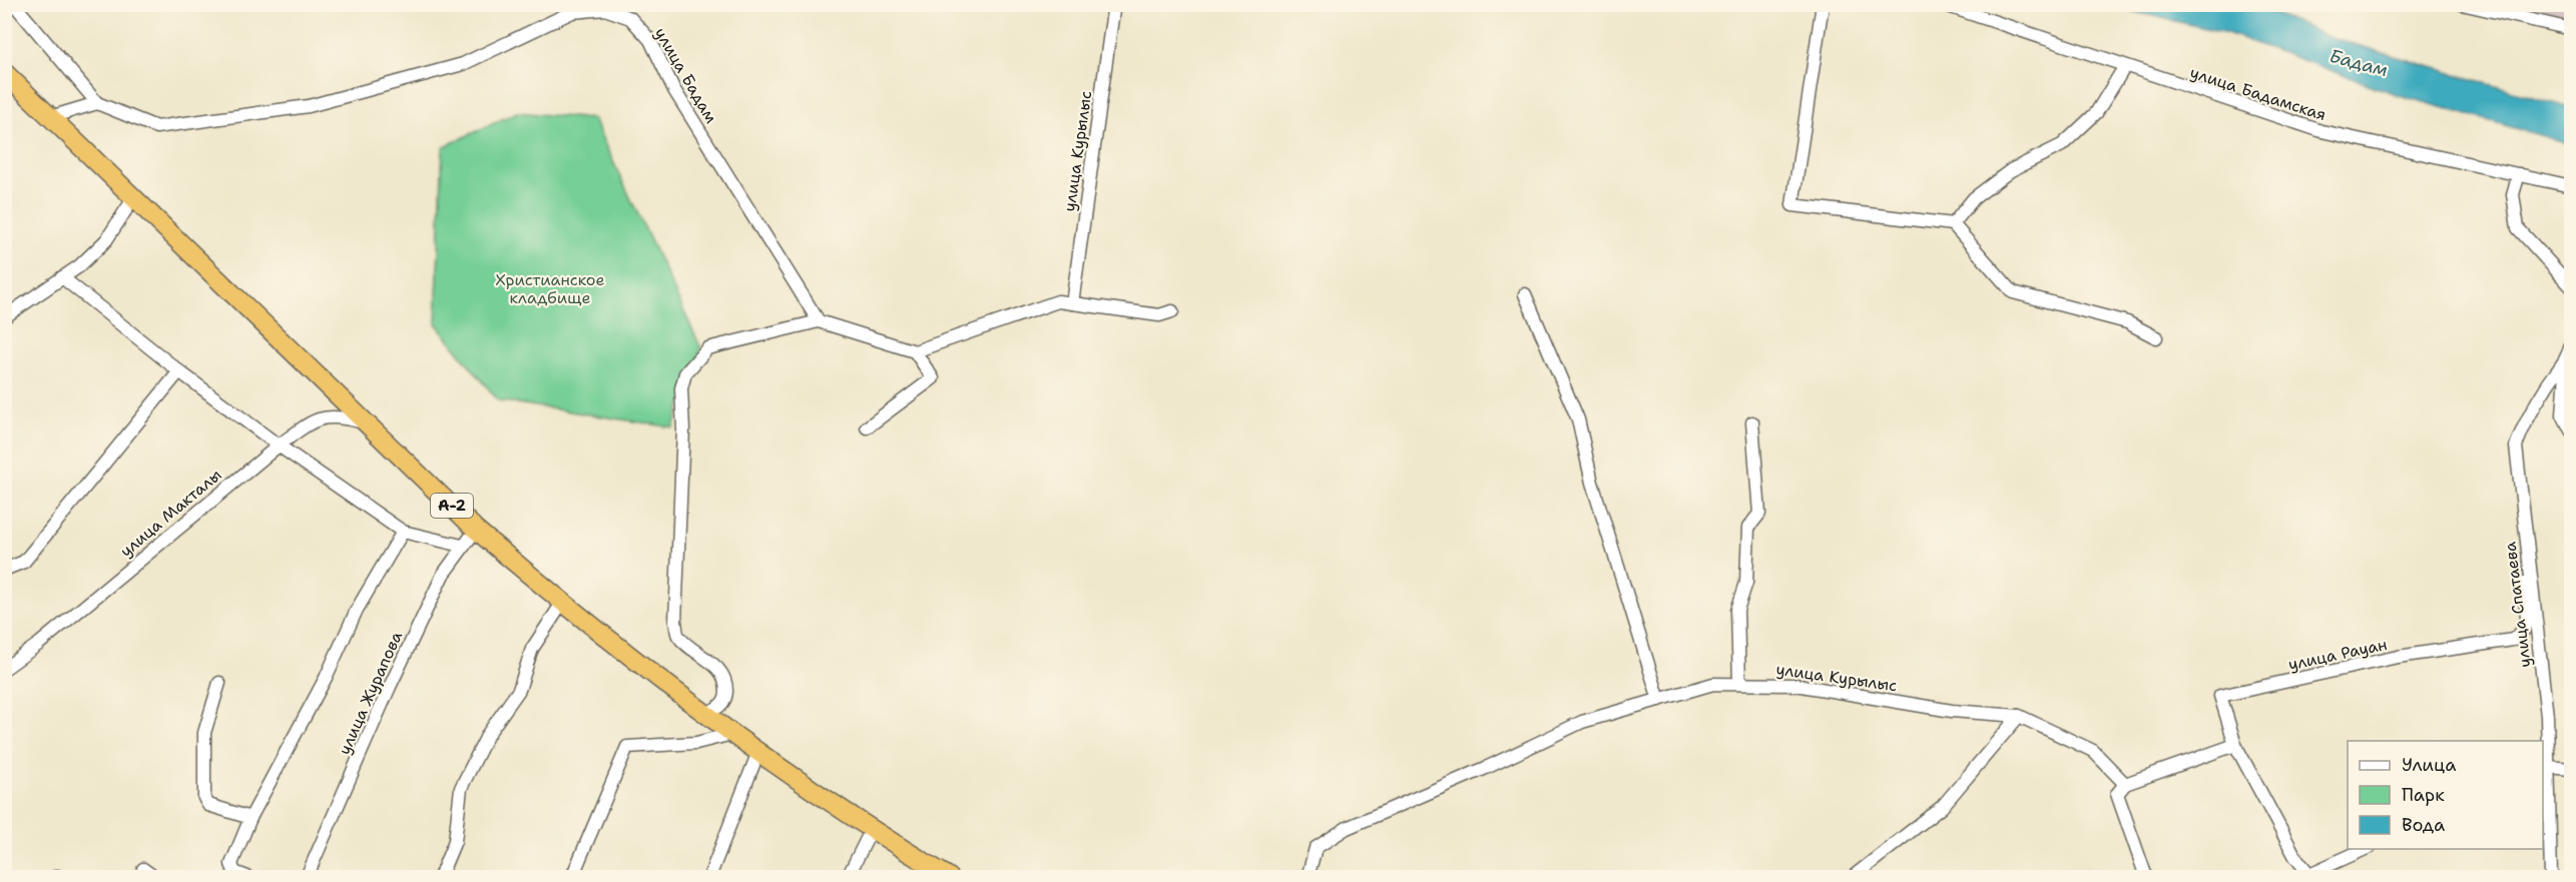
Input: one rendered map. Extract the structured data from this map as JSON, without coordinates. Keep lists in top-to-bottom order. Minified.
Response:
{"streets":{"highway":["A-2"],"street":["улица Бадам","улица Бадамская","улица Курылыс","улица Макталы","улица Спатаева","улица Рауан","улица Журапова"]},"crossings":[["A-2","улица Макталы"],["A-2","улица Журапова"],["улица Спатаева","улица Рауан"]],"water":["Бадам"],"parks":["Христианское кладбище"],"legend":["Улица","Парк","Вода"]}
